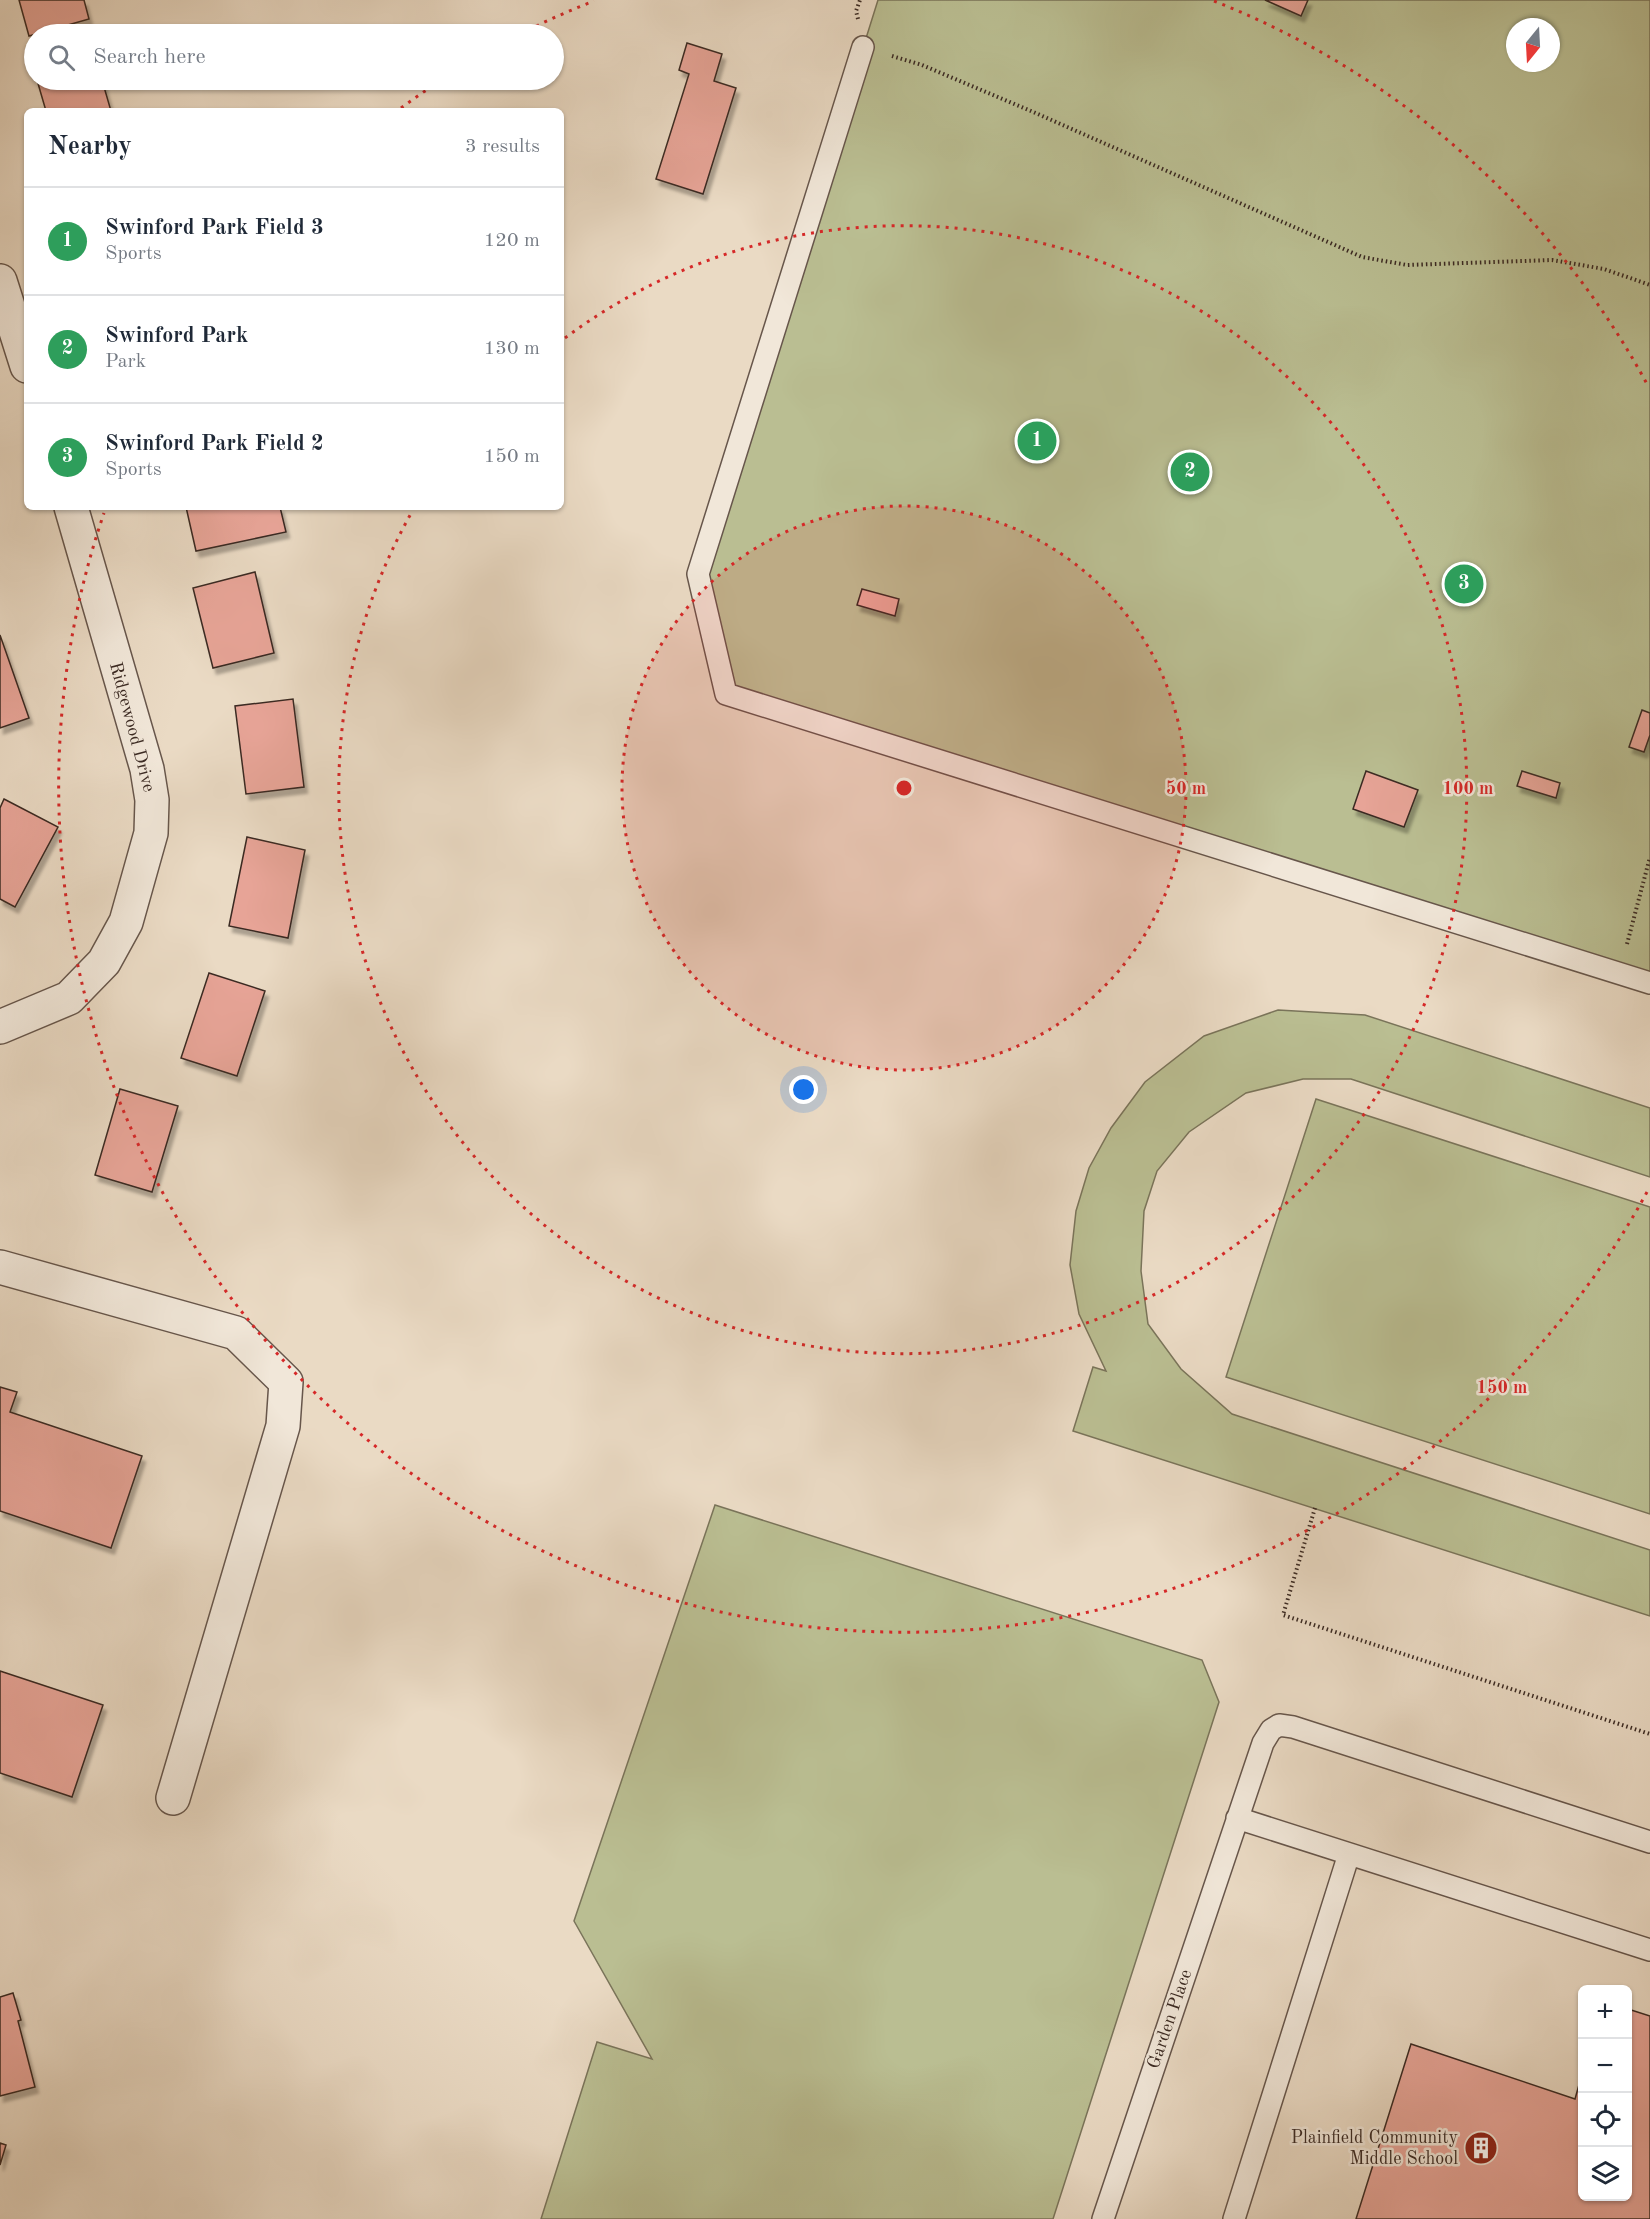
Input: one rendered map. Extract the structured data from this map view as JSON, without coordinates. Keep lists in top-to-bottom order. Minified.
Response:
{"streets":{"street":["Ridgewood Drive"],"lane":["Garden Place"]},"places":{"building":["Plainfield Community Middle School"]},"north":"bottom","page":{"search":"Search here","heading":["Nearby","3 results"],"list":[{"mark":"1","name":"Swinford Park Field 3","note":"Sports","value":"120 m"},{"mark":"2","name":"Swinford Park","note":"Park","value":"130 m"},{"mark":"3","name":"Swinford Park Field 2","note":"Sports","value":"150 m"}],"pins":["1","2","3"],"map_buttons":["+","−"]},"rings":["50 m","100 m","150 m"]}
